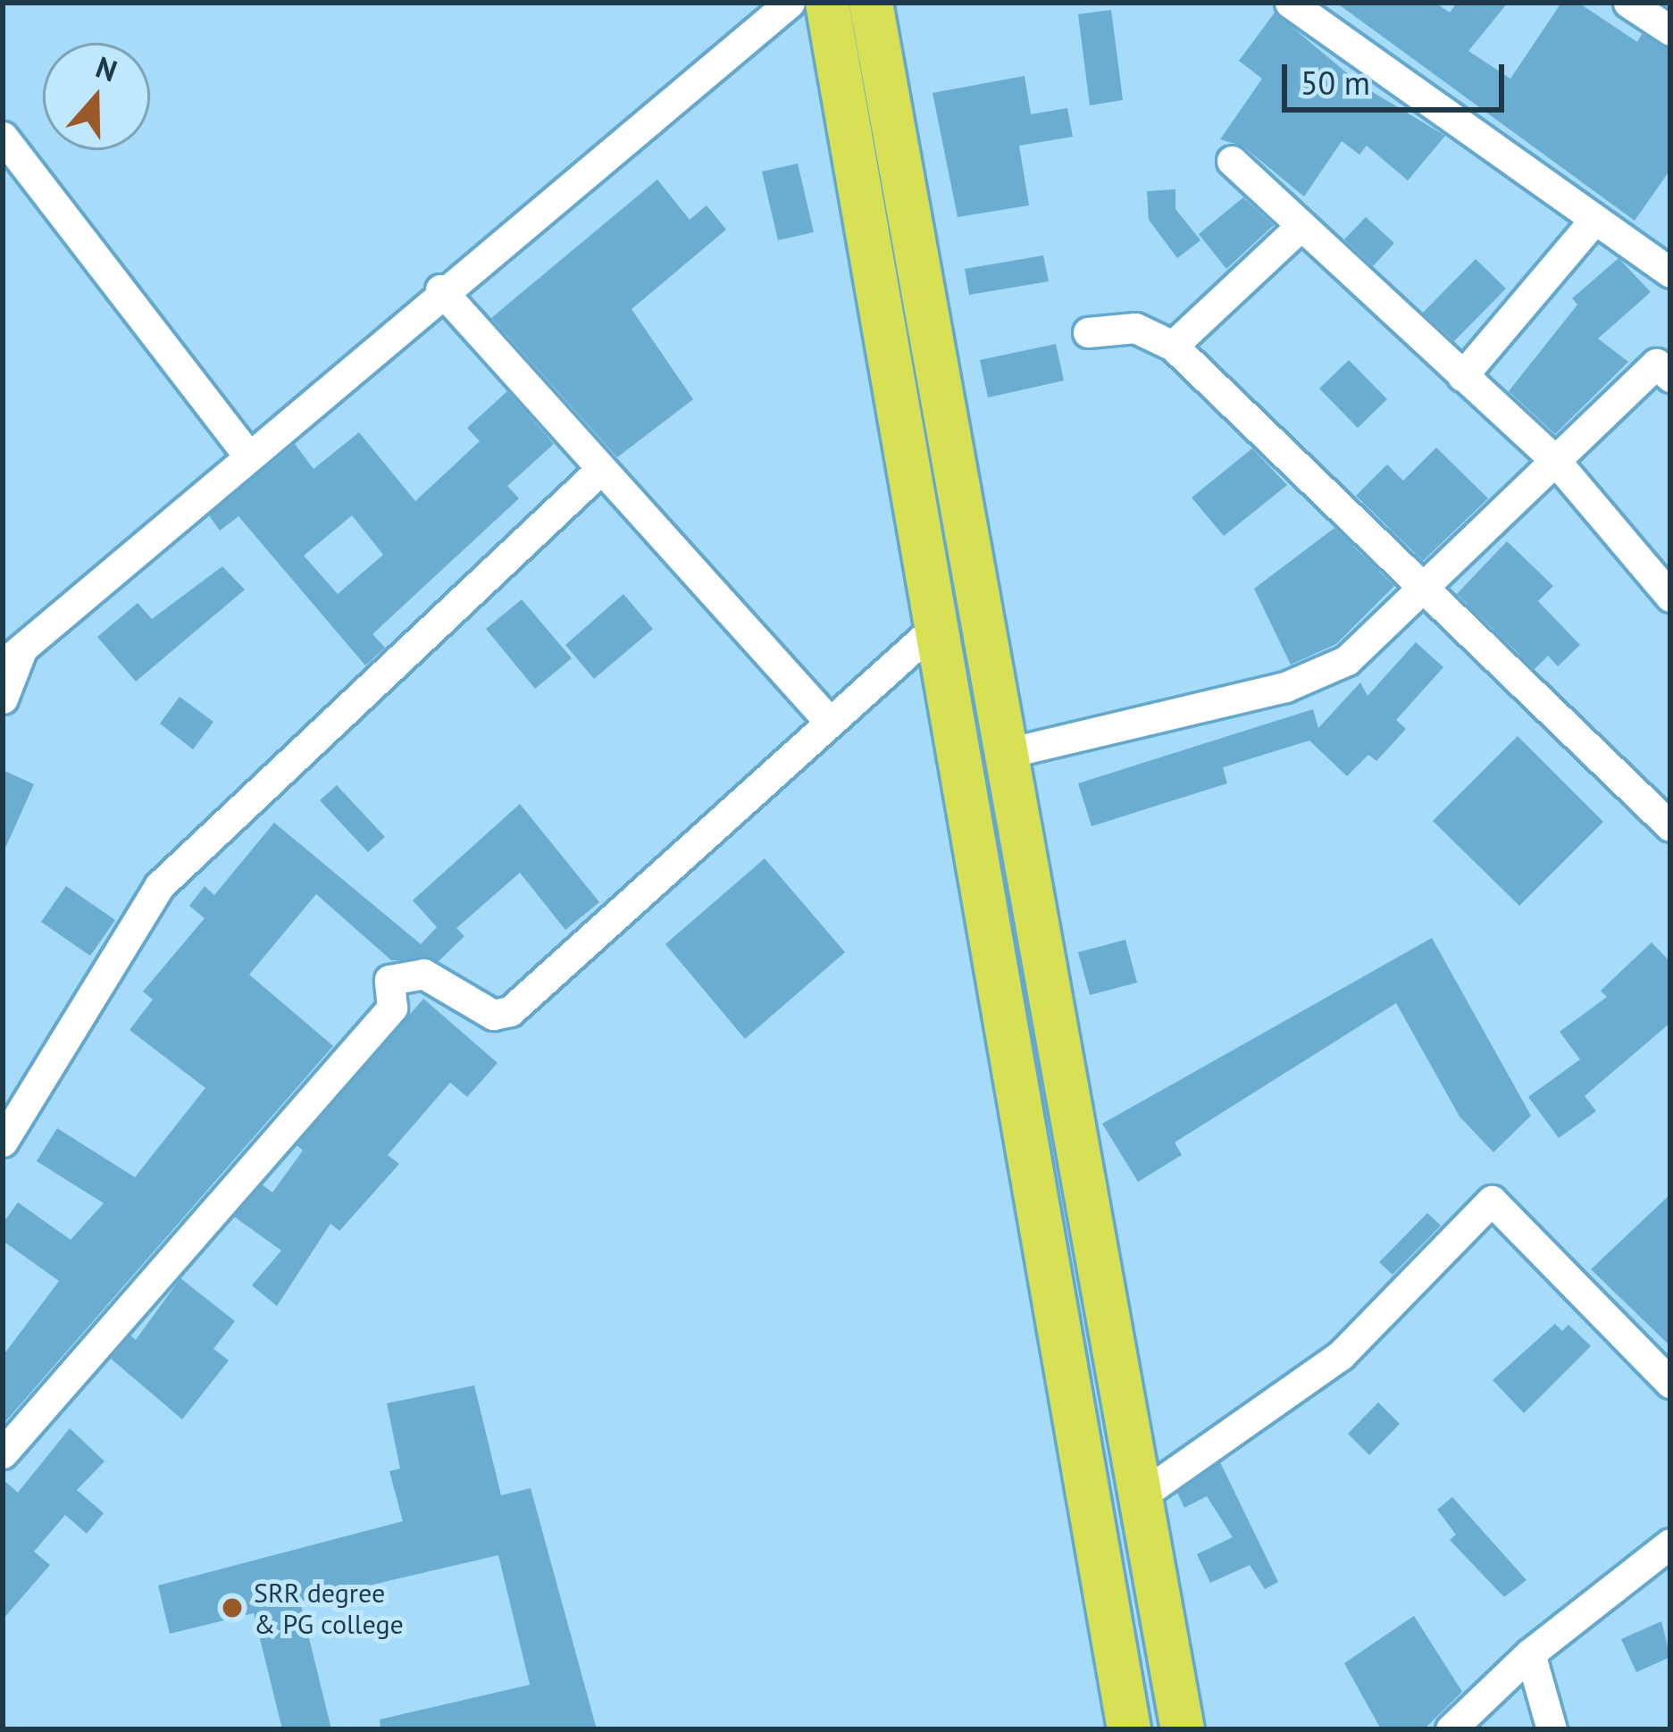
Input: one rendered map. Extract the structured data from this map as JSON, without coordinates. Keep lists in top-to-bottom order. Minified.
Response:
{"places":["SRR degree & PG college"],"scale_bar":"50 m","north":"top"}
